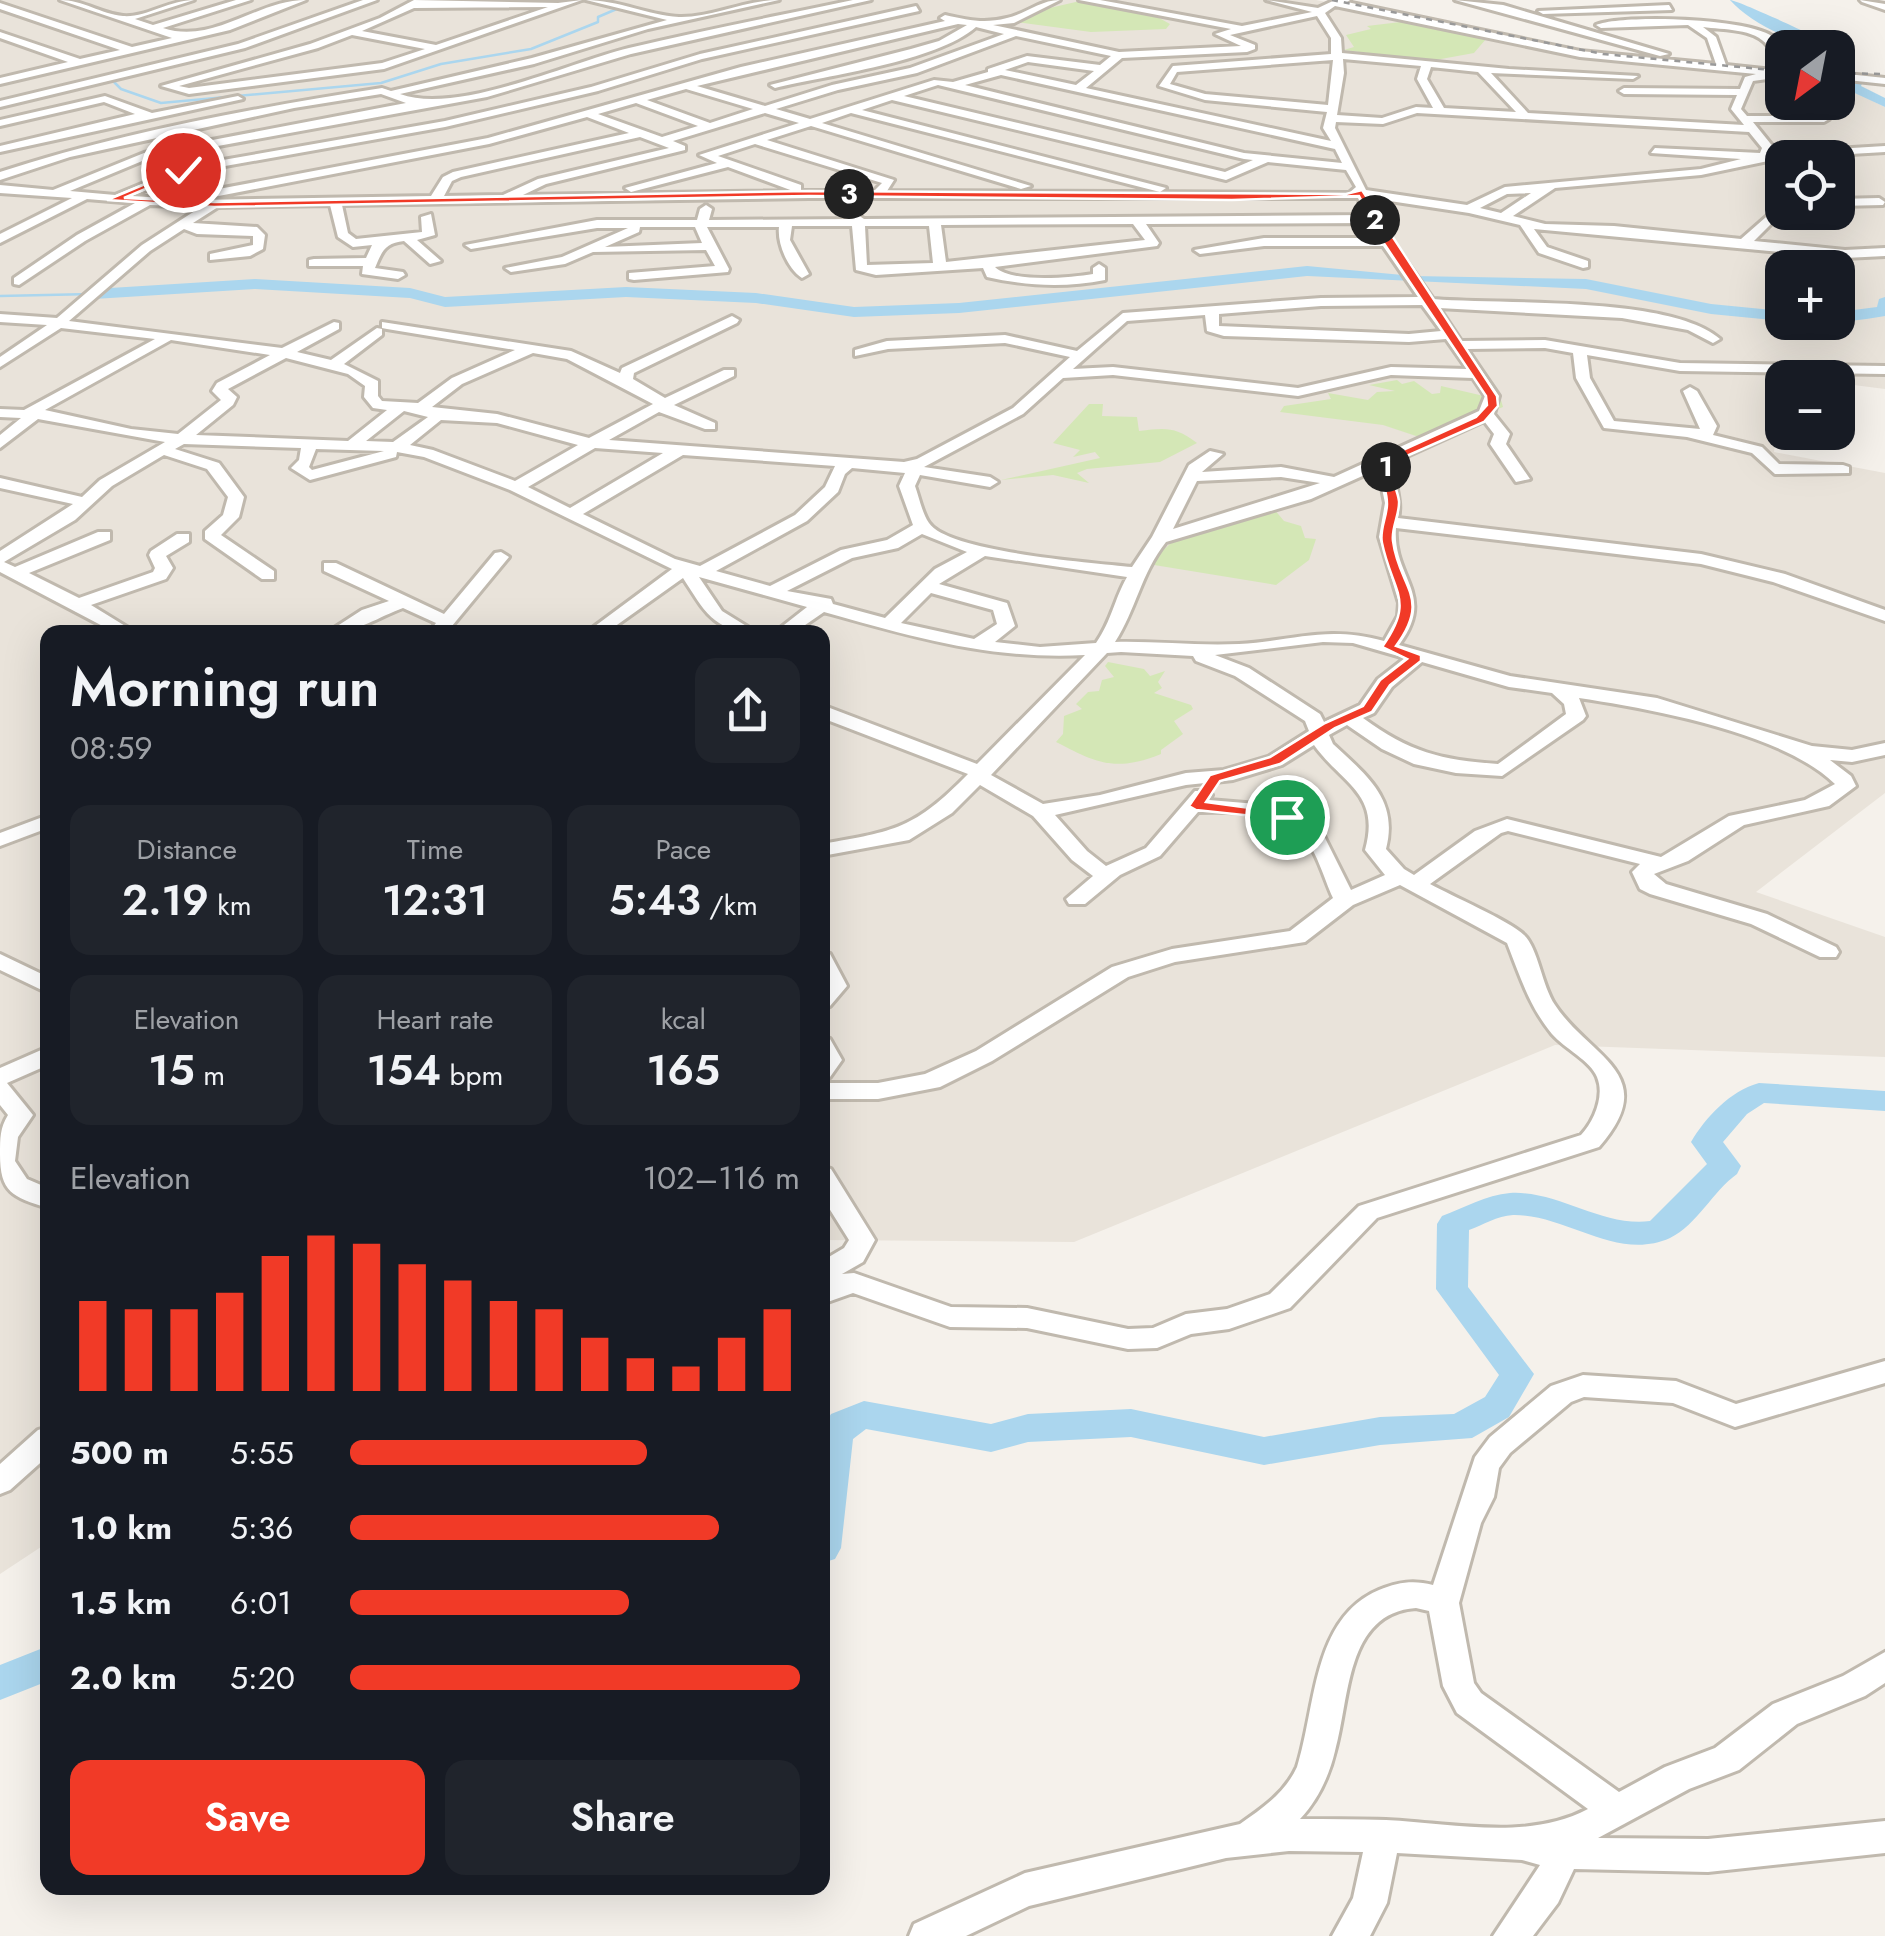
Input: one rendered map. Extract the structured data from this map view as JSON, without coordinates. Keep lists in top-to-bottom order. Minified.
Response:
{"north":"bottom left","page":{"map_buttons":["+","−"],"pins":["3","2","1"],"heading":["Morning run","08:59"],"stats":[["Distance","2.19 km"],["Time","12:31"],["Pace","5:43 /km"],["Elevation","15 m"],["Heart rate","154 bpm"],["kcal","165"]],"chart":["Elevation","102–116 m"],"list":[{"name":"500 m","note":"5:55"},{"name":"1.0 km","note":"5:36"},{"name":"1.5 km","note":"6:01"},{"name":"2.0 km","note":"5:20"}],"buttons":["Save","Share"]}}
